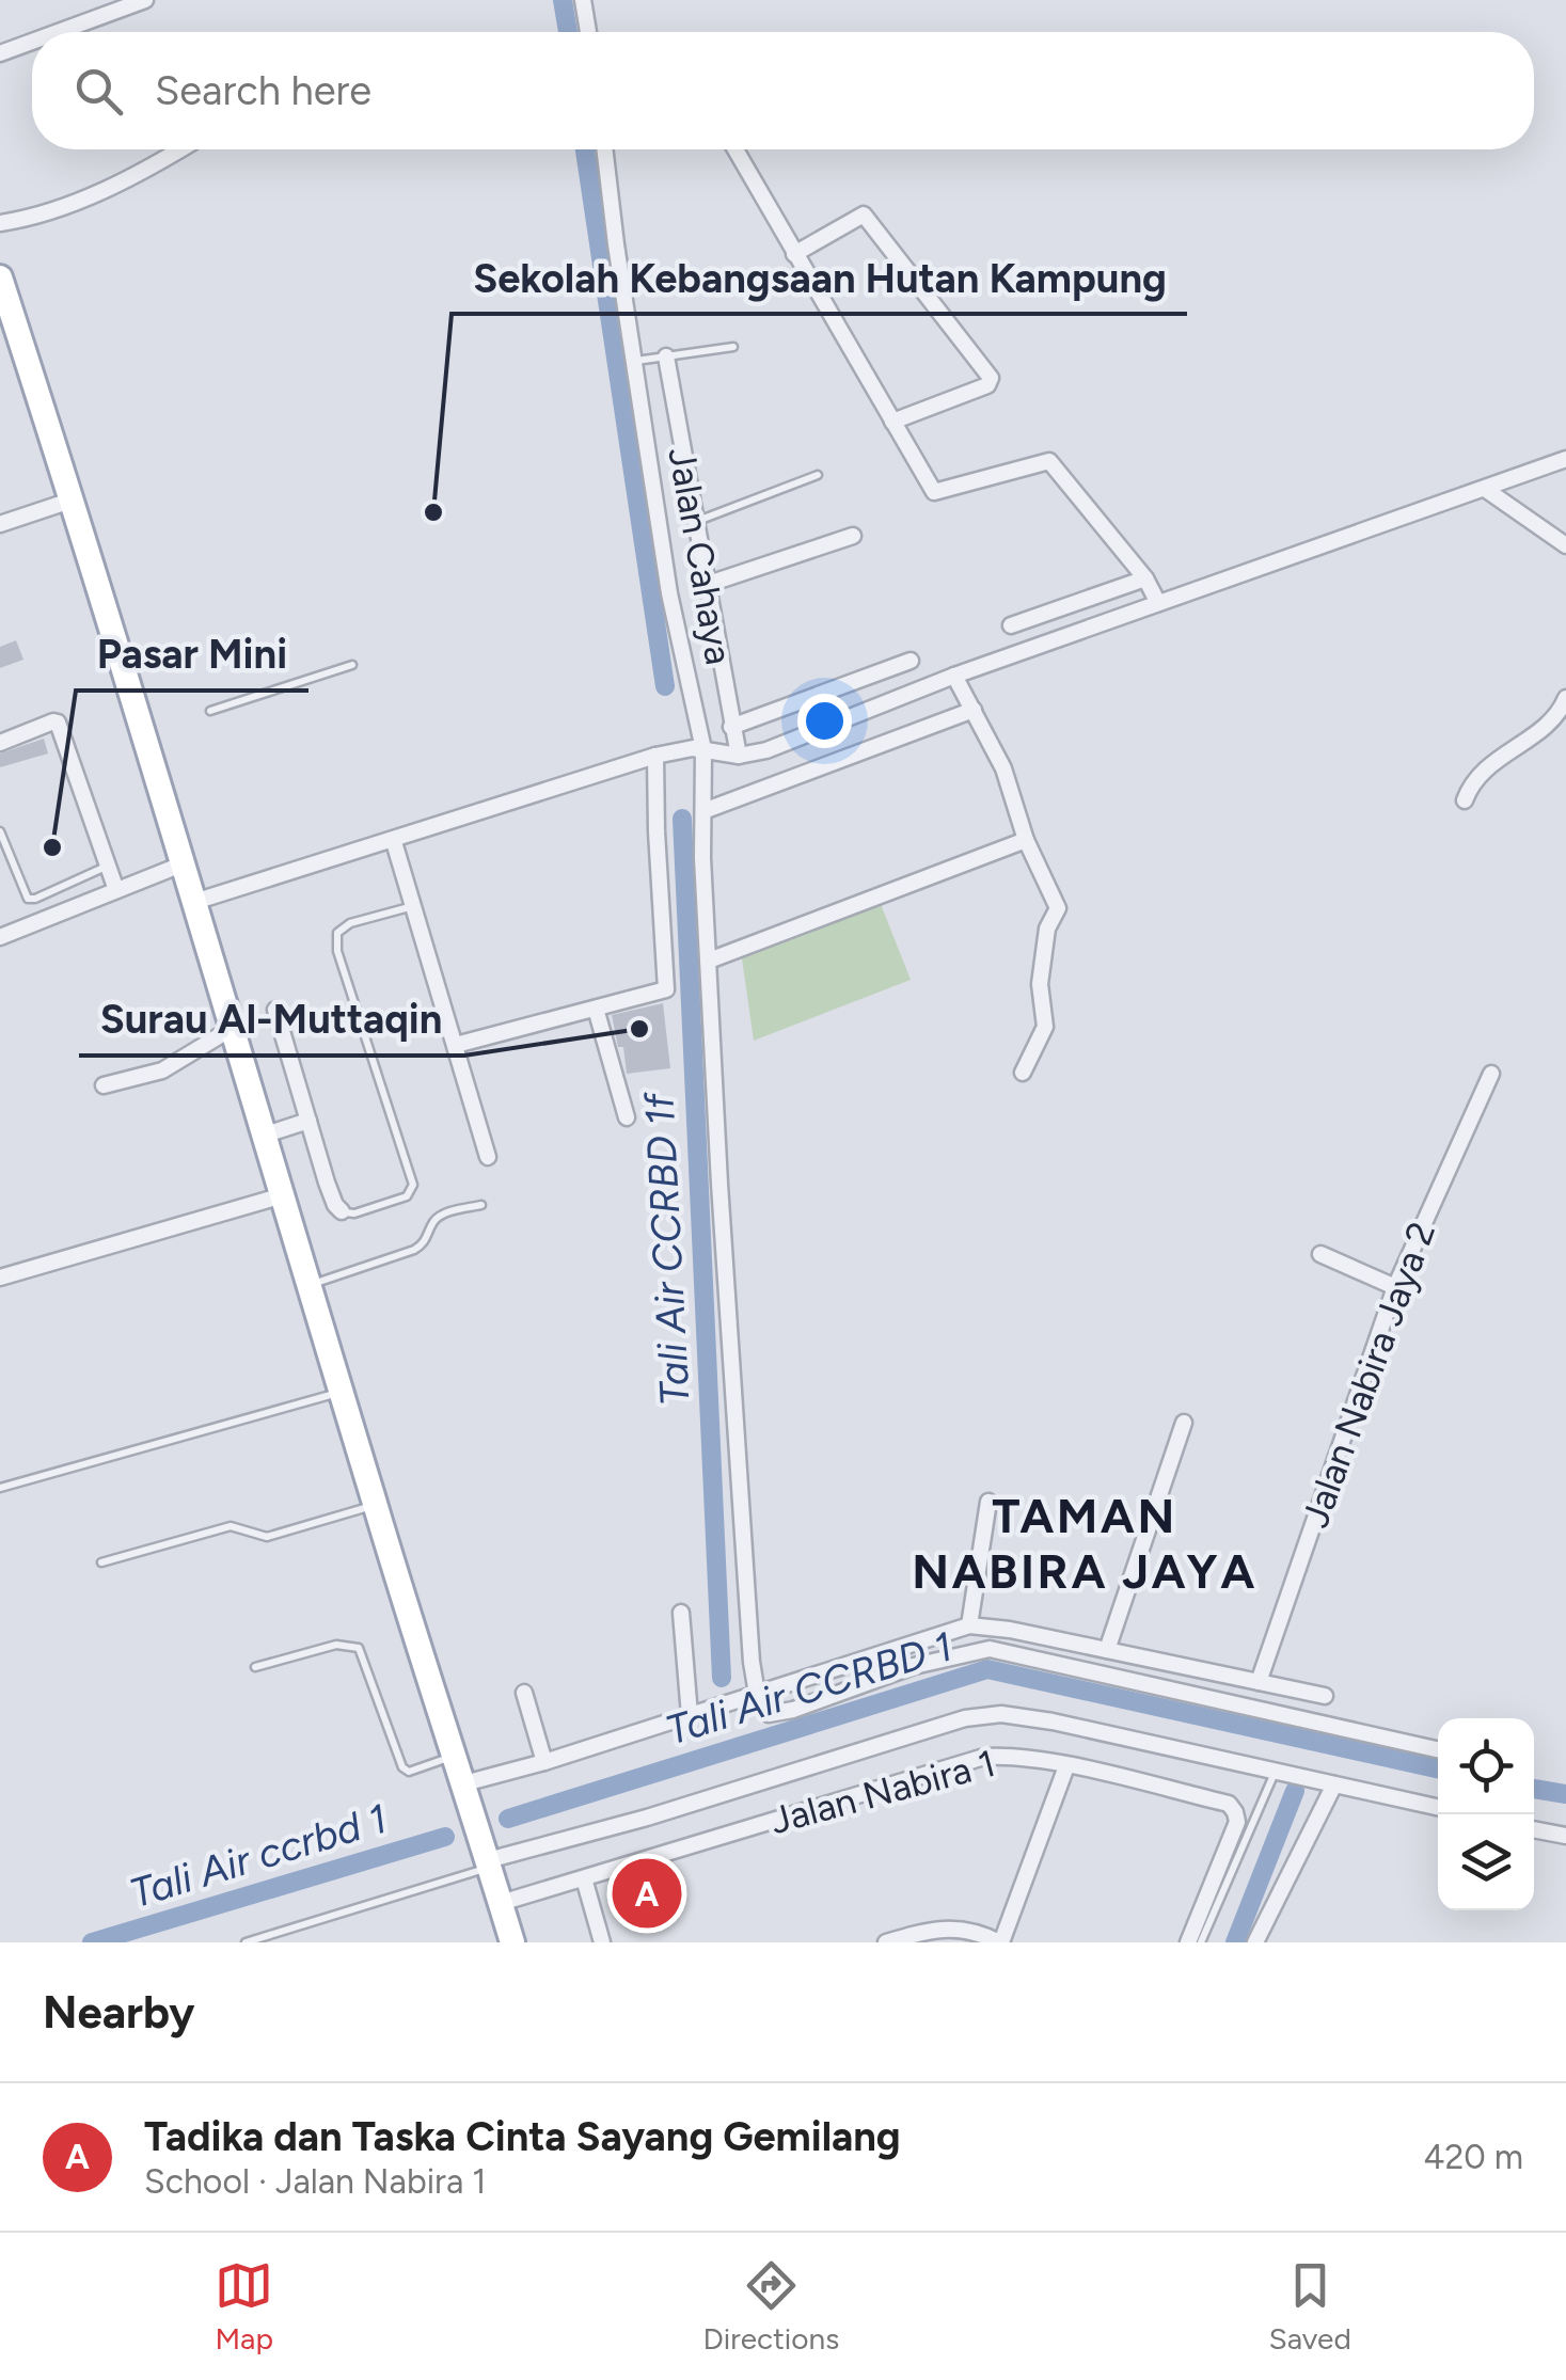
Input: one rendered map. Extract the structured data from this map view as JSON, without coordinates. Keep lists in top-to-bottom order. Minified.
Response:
{"streets":{"street":["Jalan Cahaya","Jalan Nabira Jaya 2","Jalan Nabira 1"]},"districts":["TAMAN NABIRA JAYA"],"water":["Tali Air CCRBD 1f","Tali Air CCRBD 1","Tali Air ccrbd 1"],"places":["Sekolah Kebangsaan Hutan Kampung","Pasar Mini","Surau Al-Muttaqin"],"page":{"search":"Search here","pins":"A","heading":"Nearby","list":[{"mark":"A","name":"Tadika dan Taska Cinta Sayang Gemilang","note":"School · Jalan Nabira 1","value":"420 m"}],"nav":["Map","Directions","Saved"]}}
